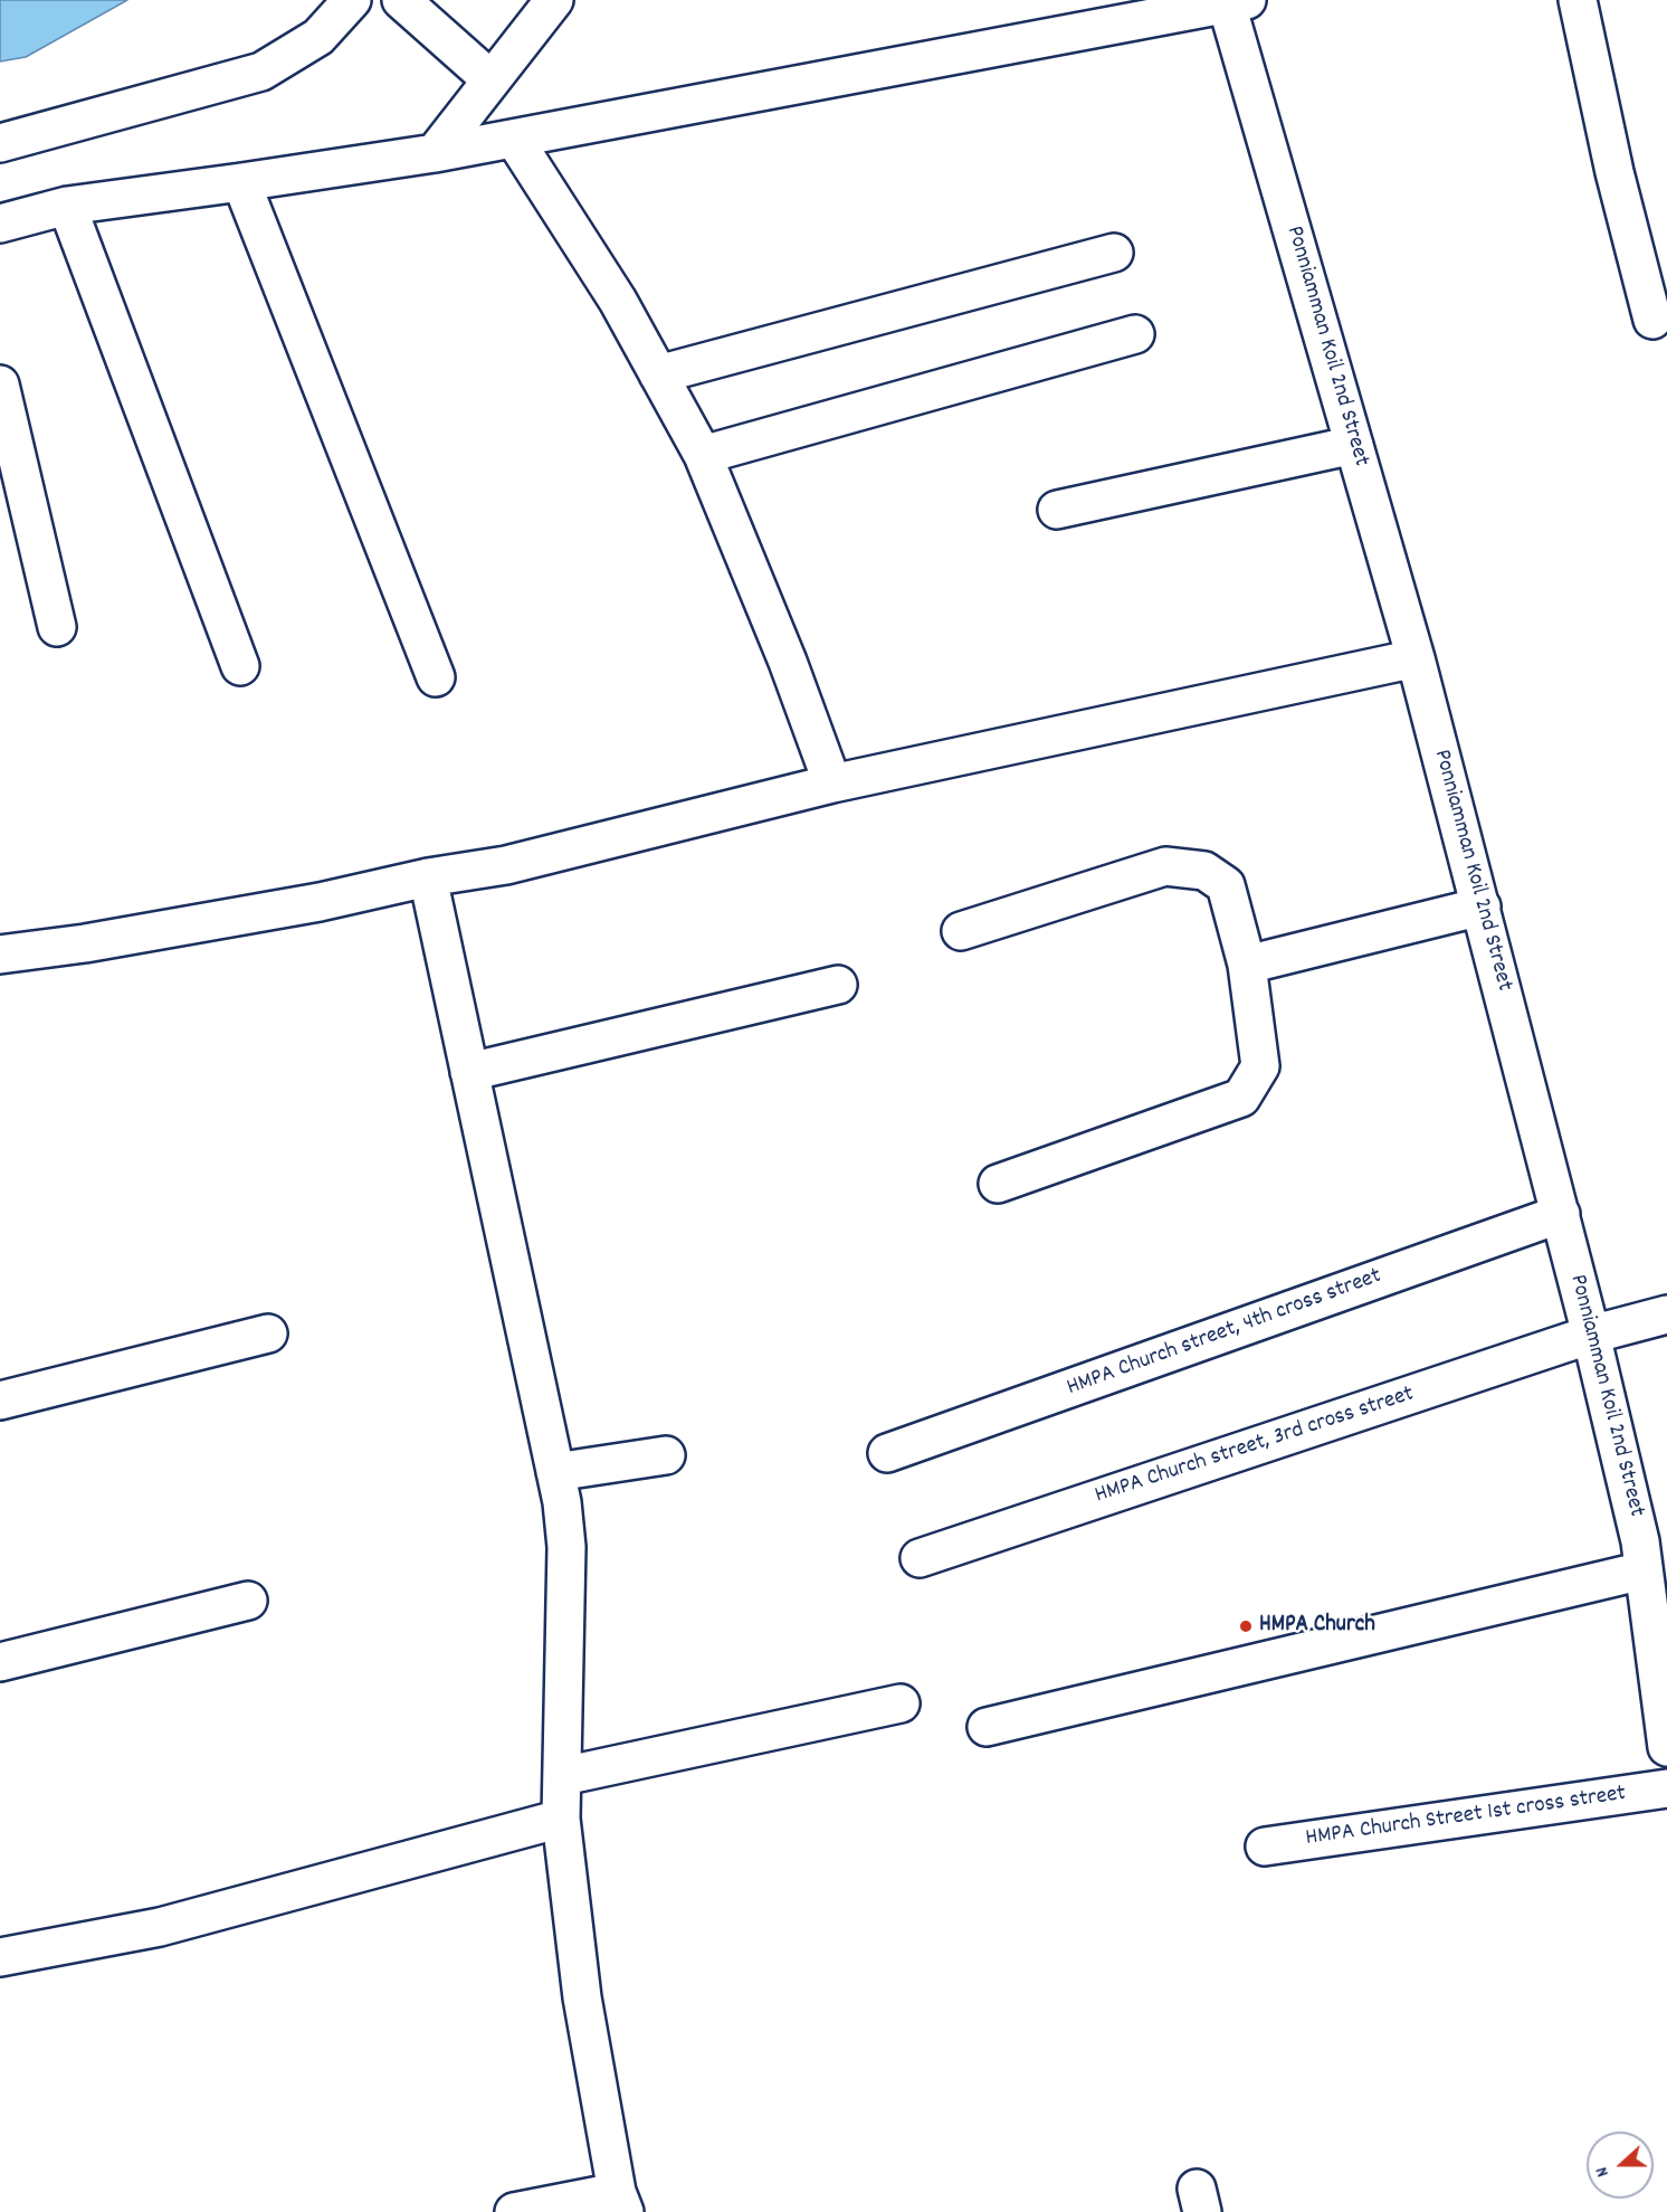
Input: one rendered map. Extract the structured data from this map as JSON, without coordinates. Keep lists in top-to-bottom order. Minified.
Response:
{"streets":{"street":["Ponniamman Koil 2nd Street","HMPA Church street, 4th cross street","HMPA Church street, 3rd cross street","HMPA Church Street 1st cross street"]},"crossings":[["Ponniamman Koil 2nd Street","HMPA Church street, 4th cross street"],["Ponniamman Koil 2nd Street","HMPA Church street, 3rd cross street"]],"places":["HMPA Church"],"north":"left"}
